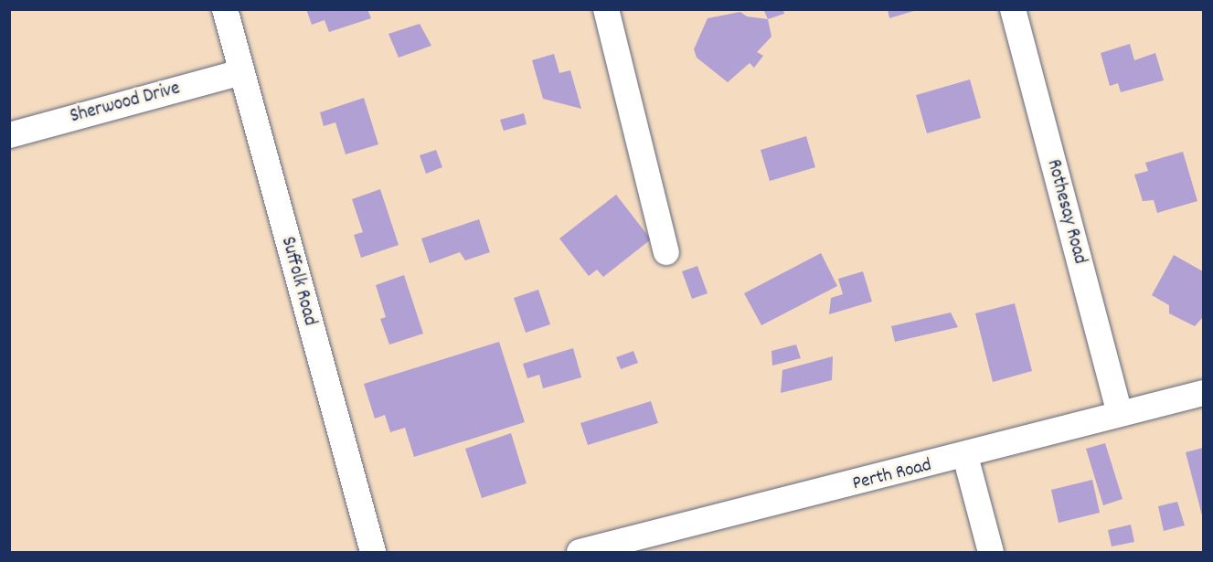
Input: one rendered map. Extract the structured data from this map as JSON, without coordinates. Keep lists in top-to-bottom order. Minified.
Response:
{"streets":{"street":["Sherwood Drive","Rothesay Road","Suffolk Road","Perth Road"]},"crossings":[["Sherwood Drive","Suffolk Road"],["Rothesay Road","Perth Road"]]}
